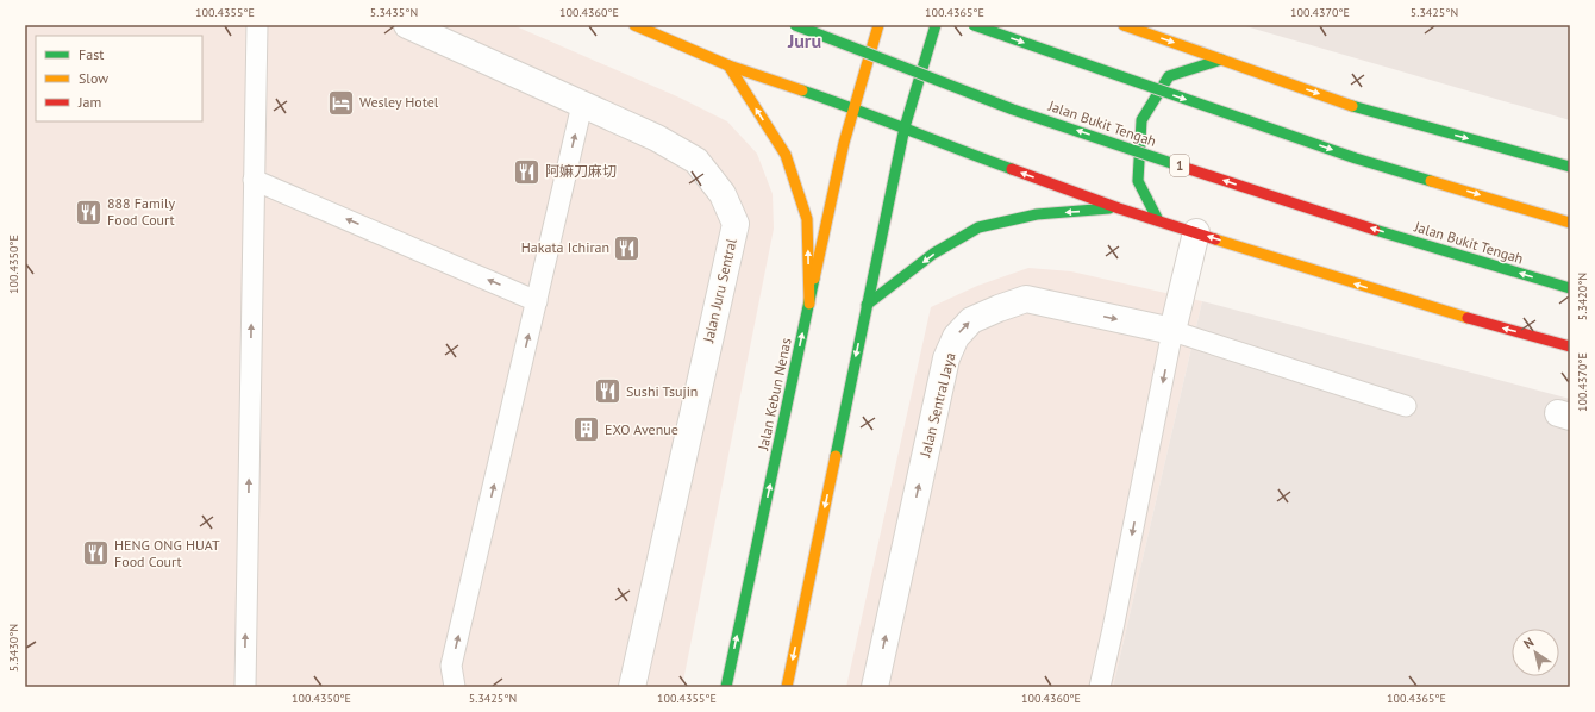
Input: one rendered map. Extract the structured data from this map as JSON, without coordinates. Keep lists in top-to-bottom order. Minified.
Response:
{"streets":{"main road":["Jalan Bukit Tengah","1","Jalan Kebun Nenas"],"street":["Jalan Juru Sentral","Jalan Sentral Jaya"]},"districts":["Juru"],"places":{"hotel":["Wesley Hotel"],"restaurant":["阿嫲刀麻切","888 Family Food Court","Hakata Ichiran","Sushi Tsujin","HENG ONG HUAT Food Court"],"building":["EXO Avenue"]},"legend":["Fast","Slow","Jam"],"north":"top left","coordinates":["100.4355°E","5.3435°N","100.4360°E","100.4365°E","100.4370°E","5.3425°N","100.4350°E","5.3420°N","5.3430°N"]}
